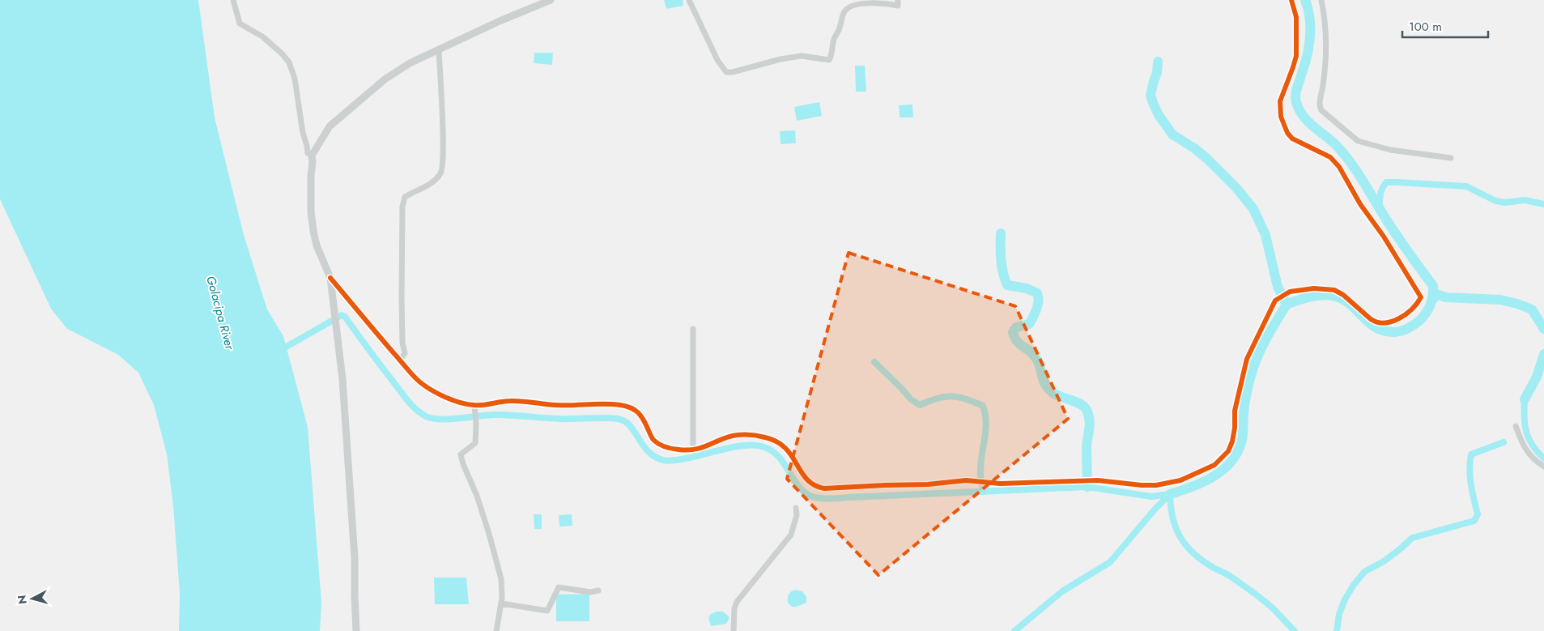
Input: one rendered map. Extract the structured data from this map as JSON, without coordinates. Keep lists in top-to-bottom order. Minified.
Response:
{"water":["Golacipa River"],"scale_bar":"100 m","north":"left"}
